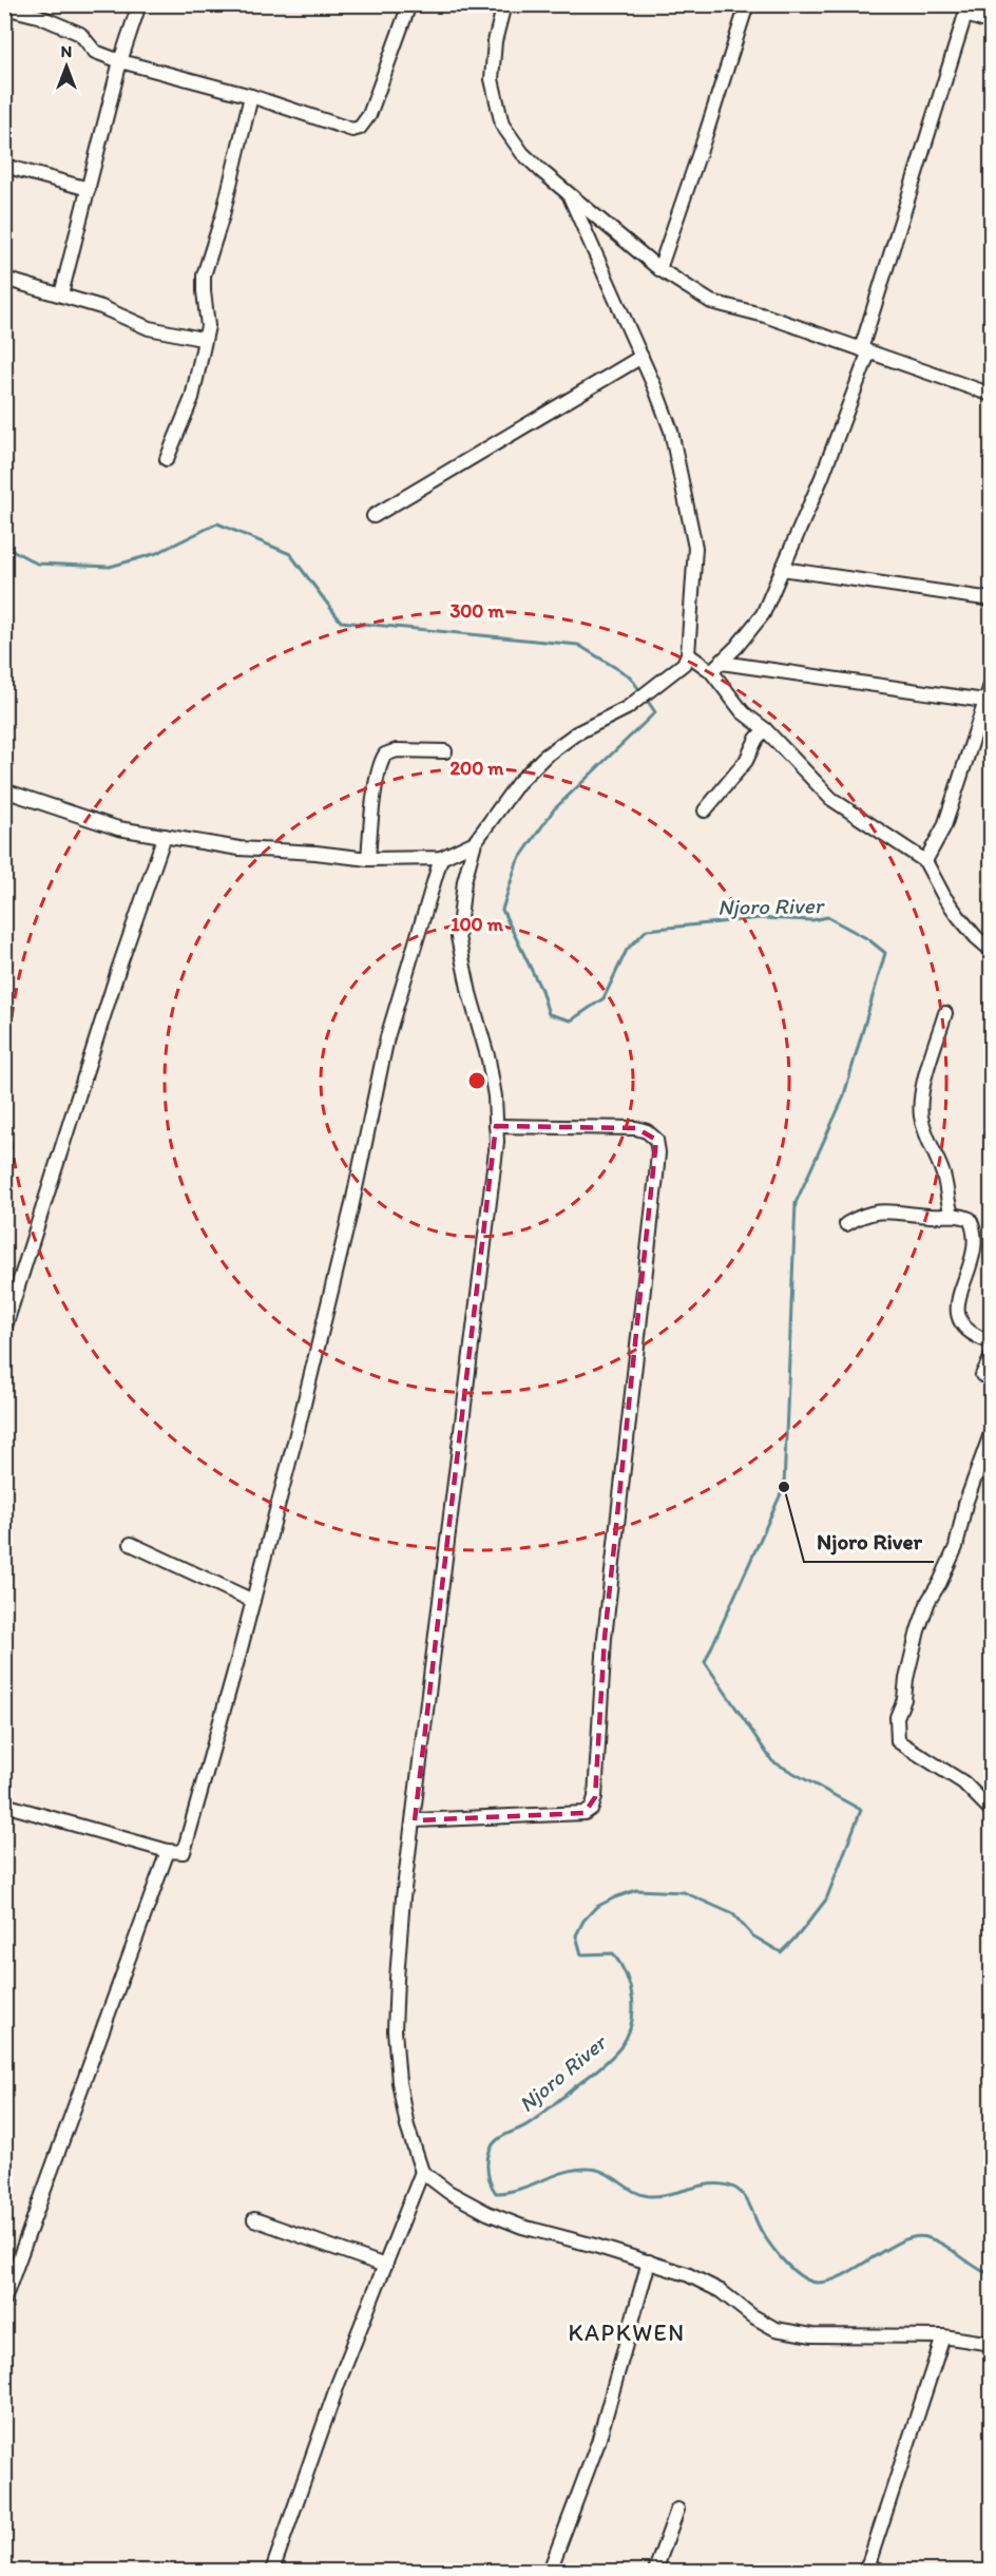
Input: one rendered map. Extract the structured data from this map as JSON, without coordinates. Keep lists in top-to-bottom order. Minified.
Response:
{"districts":["KAPKWEN"],"water":["Njoro River"],"places":["Njoro River"],"north":"top","rings":["300 m","200 m","100 m"]}
